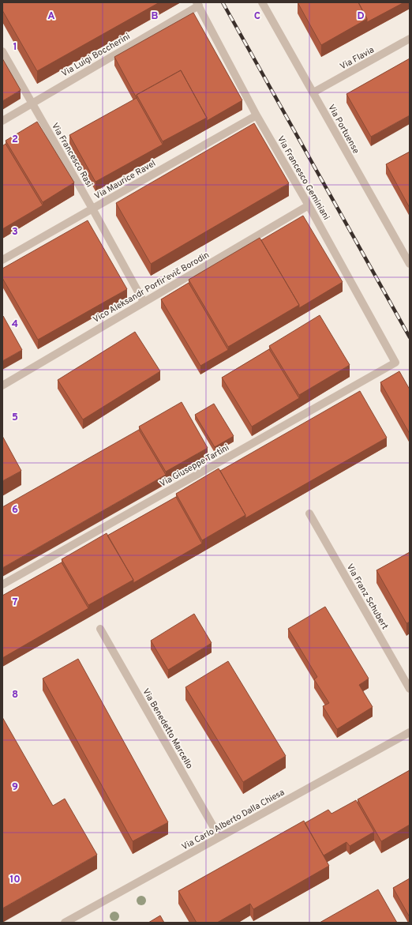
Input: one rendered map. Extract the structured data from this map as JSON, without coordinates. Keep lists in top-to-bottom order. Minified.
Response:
{"streets":{"street":["Via Luigi Boccherini","Via Flavia","Via Portuense","Via Francesco Rasi","Via Francesco Geminiani","Via Maurice Ravel","Vico Aleksandr Porfir'evič Borodin","Via Giuseppe Tartini","Via Franz Schubert","Via Benedetto Marcello","Via Carlo Alberto Dalla Chiesa"]},"crossings":[["Via Luigi Boccherini","Via Francesco Rasi"],["Via Luigi Boccherini","Via Francesco Geminiani"],["Via Flavia","Via Portuense"],["Via Francesco Rasi","Via Maurice Ravel"],["Via Francesco Rasi","Vico Aleksandr Porfir'evič Borodin"],["Via Francesco Geminiani","Via Maurice Ravel"],["Via Francesco Geminiani","Vico Aleksandr Porfir'evič Borodin"],["Via Francesco Geminiani","Via Giuseppe Tartini"],["Via Benedetto Marcello","Via Carlo Alberto Dalla Chiesa"]],"grid":{"columns":["A","B","C","D"],"rows":["1","2","3","4","5","6","7","8","9","10"]}}
